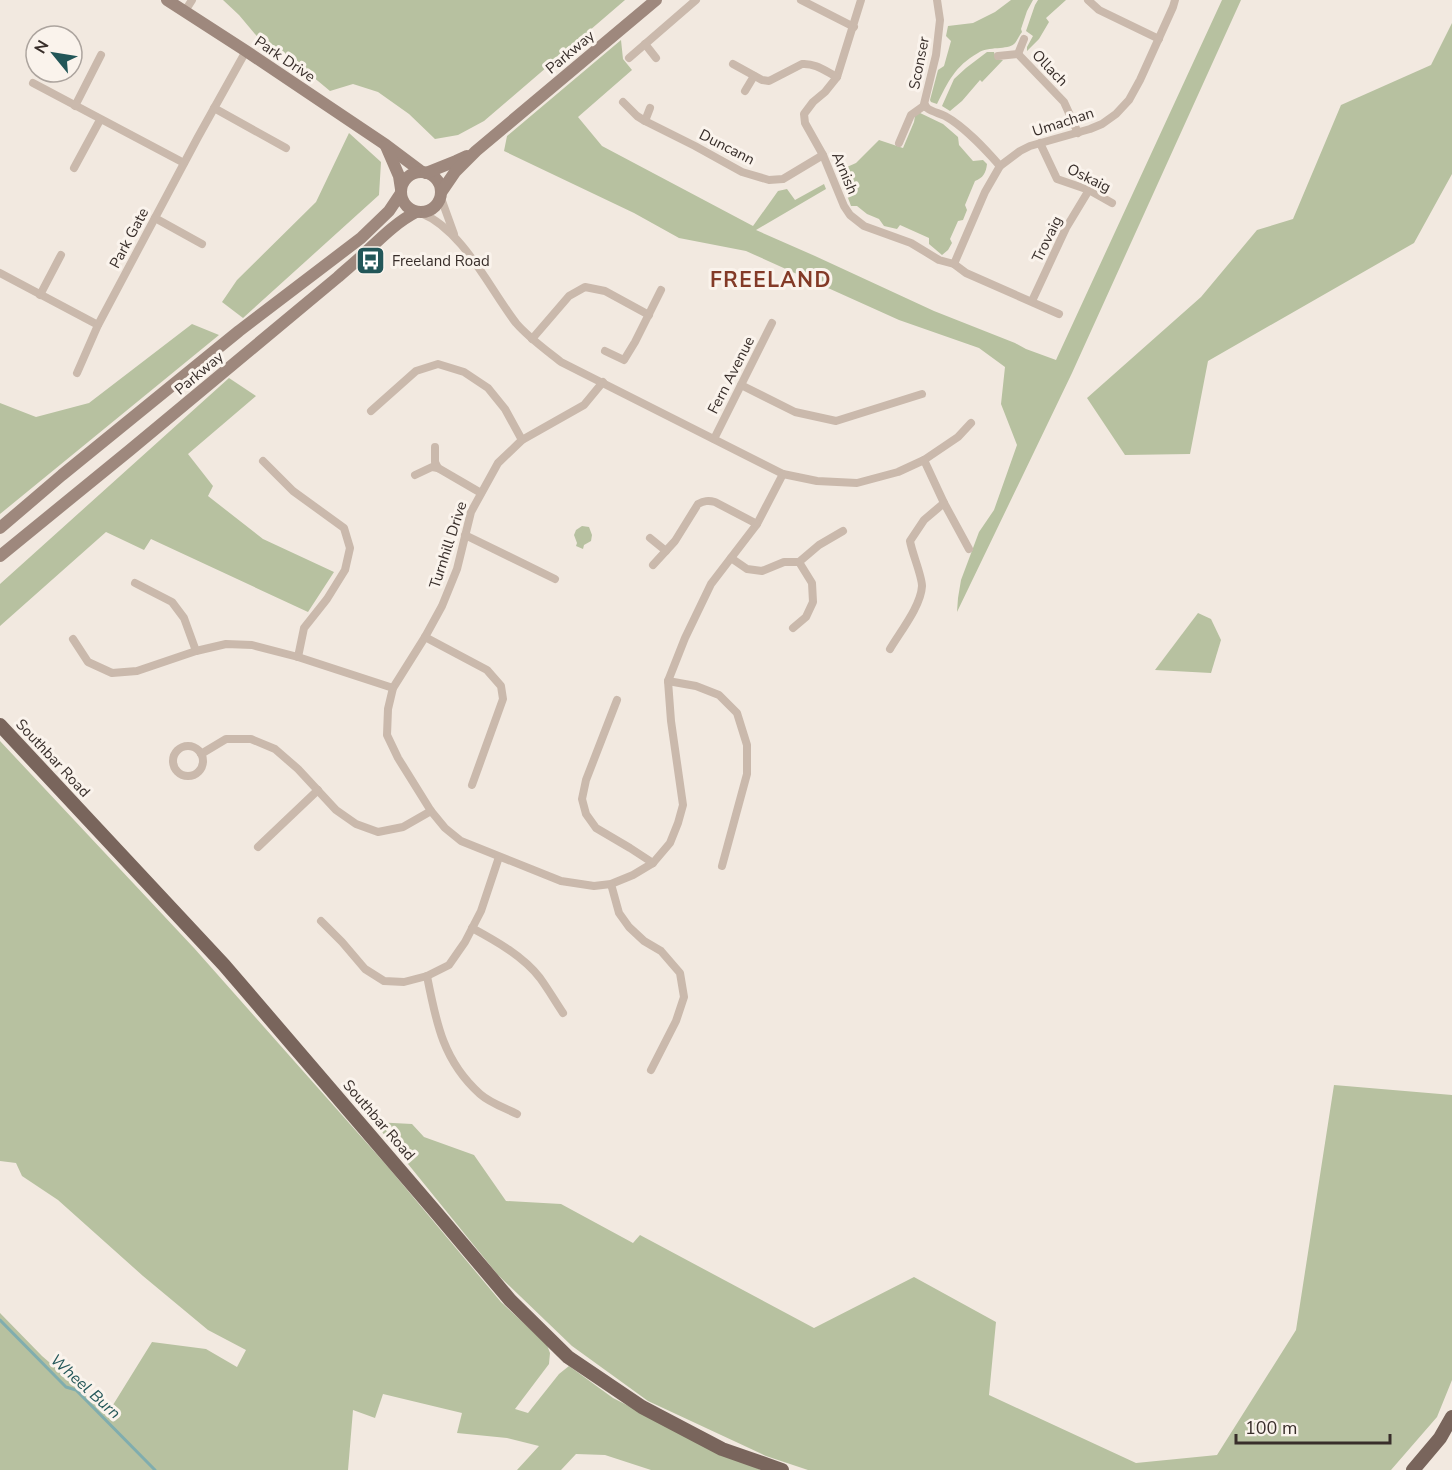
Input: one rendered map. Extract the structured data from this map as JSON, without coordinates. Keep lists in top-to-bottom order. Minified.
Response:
{"streets":{"main road":["Southbar Road"],"street":["Parkway","Park Drive","Sconser","Ollach","Umachan","Duncann","Arnish","Oskaig","Park Gate","Trovaig","Fern Avenue","Turnhill Drive"]},"crossings":[["Parkway","Park Drive"],["Park Drive","Park Gate"],["Sconser","Umachan"],["Ollach","Umachan"],["Umachan","Arnish"],["Umachan","Oskaig"],["Duncann","Arnish"],["Arnish","Trovaig"],["Oskaig","Trovaig"]],"districts":["FREELAND"],"water":["Wheel Burn"],"places":{"bus stop":["Freeland Road"]},"scale_bar":"100 m","north":"top left"}
